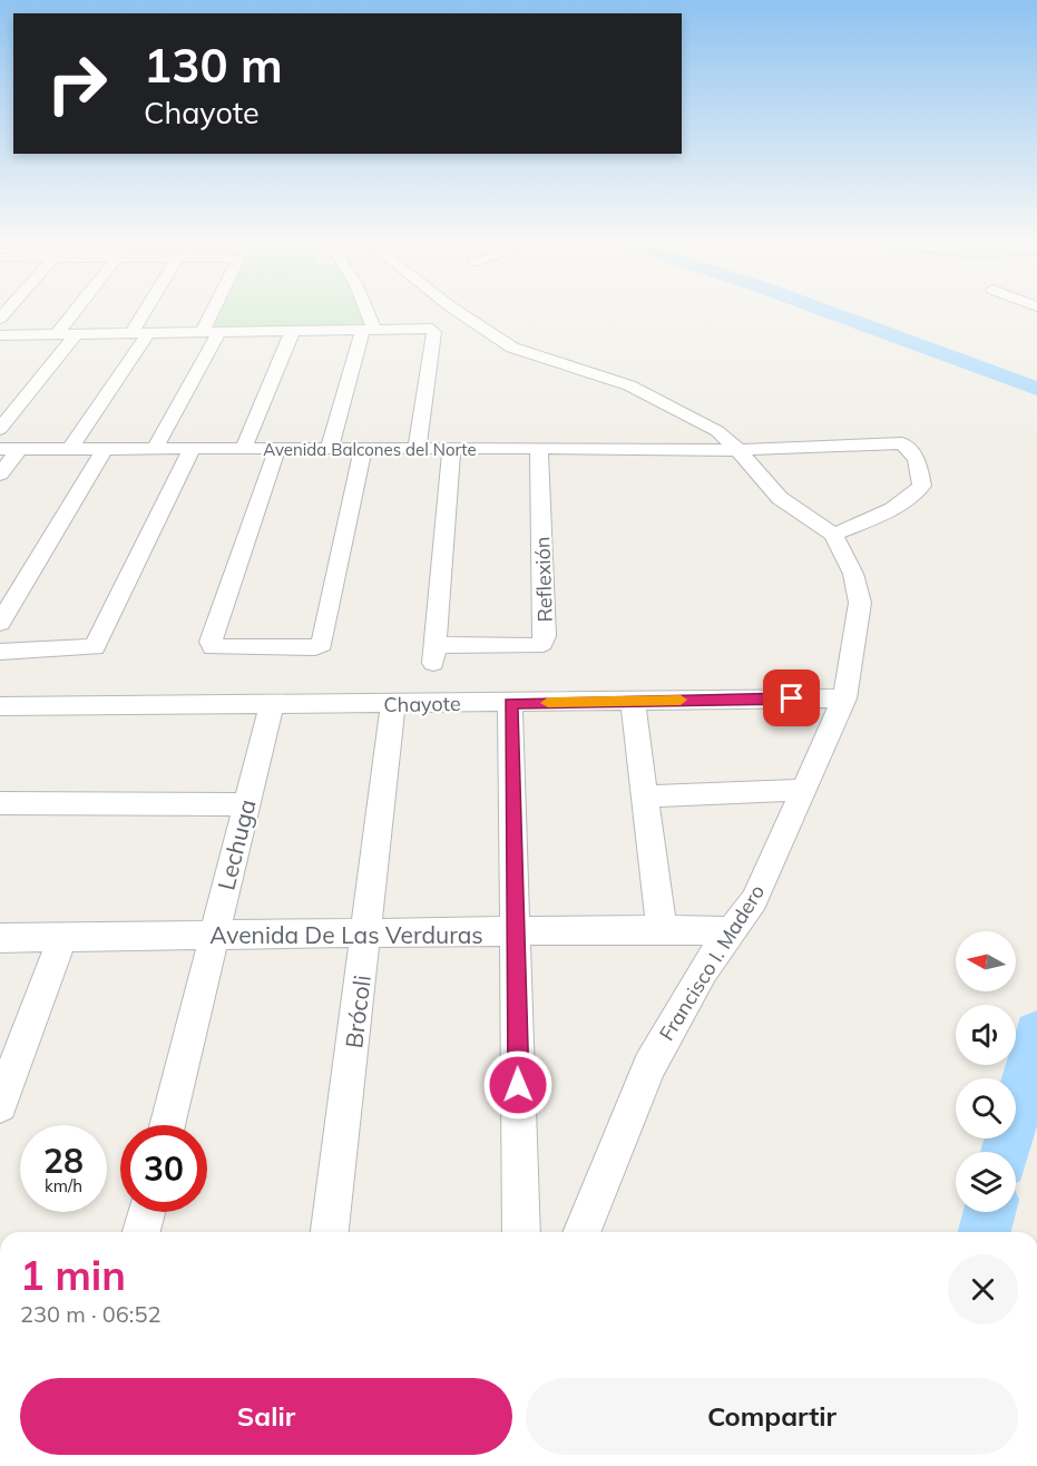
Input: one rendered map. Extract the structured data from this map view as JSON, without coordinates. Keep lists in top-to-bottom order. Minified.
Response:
{"streets":{"street":["Avenida Balcones del Norte","Reflexión","Chayote","Lechuga","Avenida De Las Verduras","Francisco I. Madero","Brócoli"]},"crossings":[["Avenida Balcones del Norte","Reflexión"],["Avenida Balcones del Norte","Francisco I. Madero"],["Chayote","Lechuga"],["Chayote","Francisco I. Madero"],["Chayote","Brócoli"],["Lechuga","Avenida De Las Verduras"],["Avenida De Las Verduras","Francisco I. Madero"],["Avenida De Las Verduras","Brócoli"]],"north":"left","page":{"turn":["130 m","Chayote"],"speed":"28 km/h","limit":"30","heading":["1 min","230 m · 06:52"],"buttons":["Salir","Compartir"]}}
